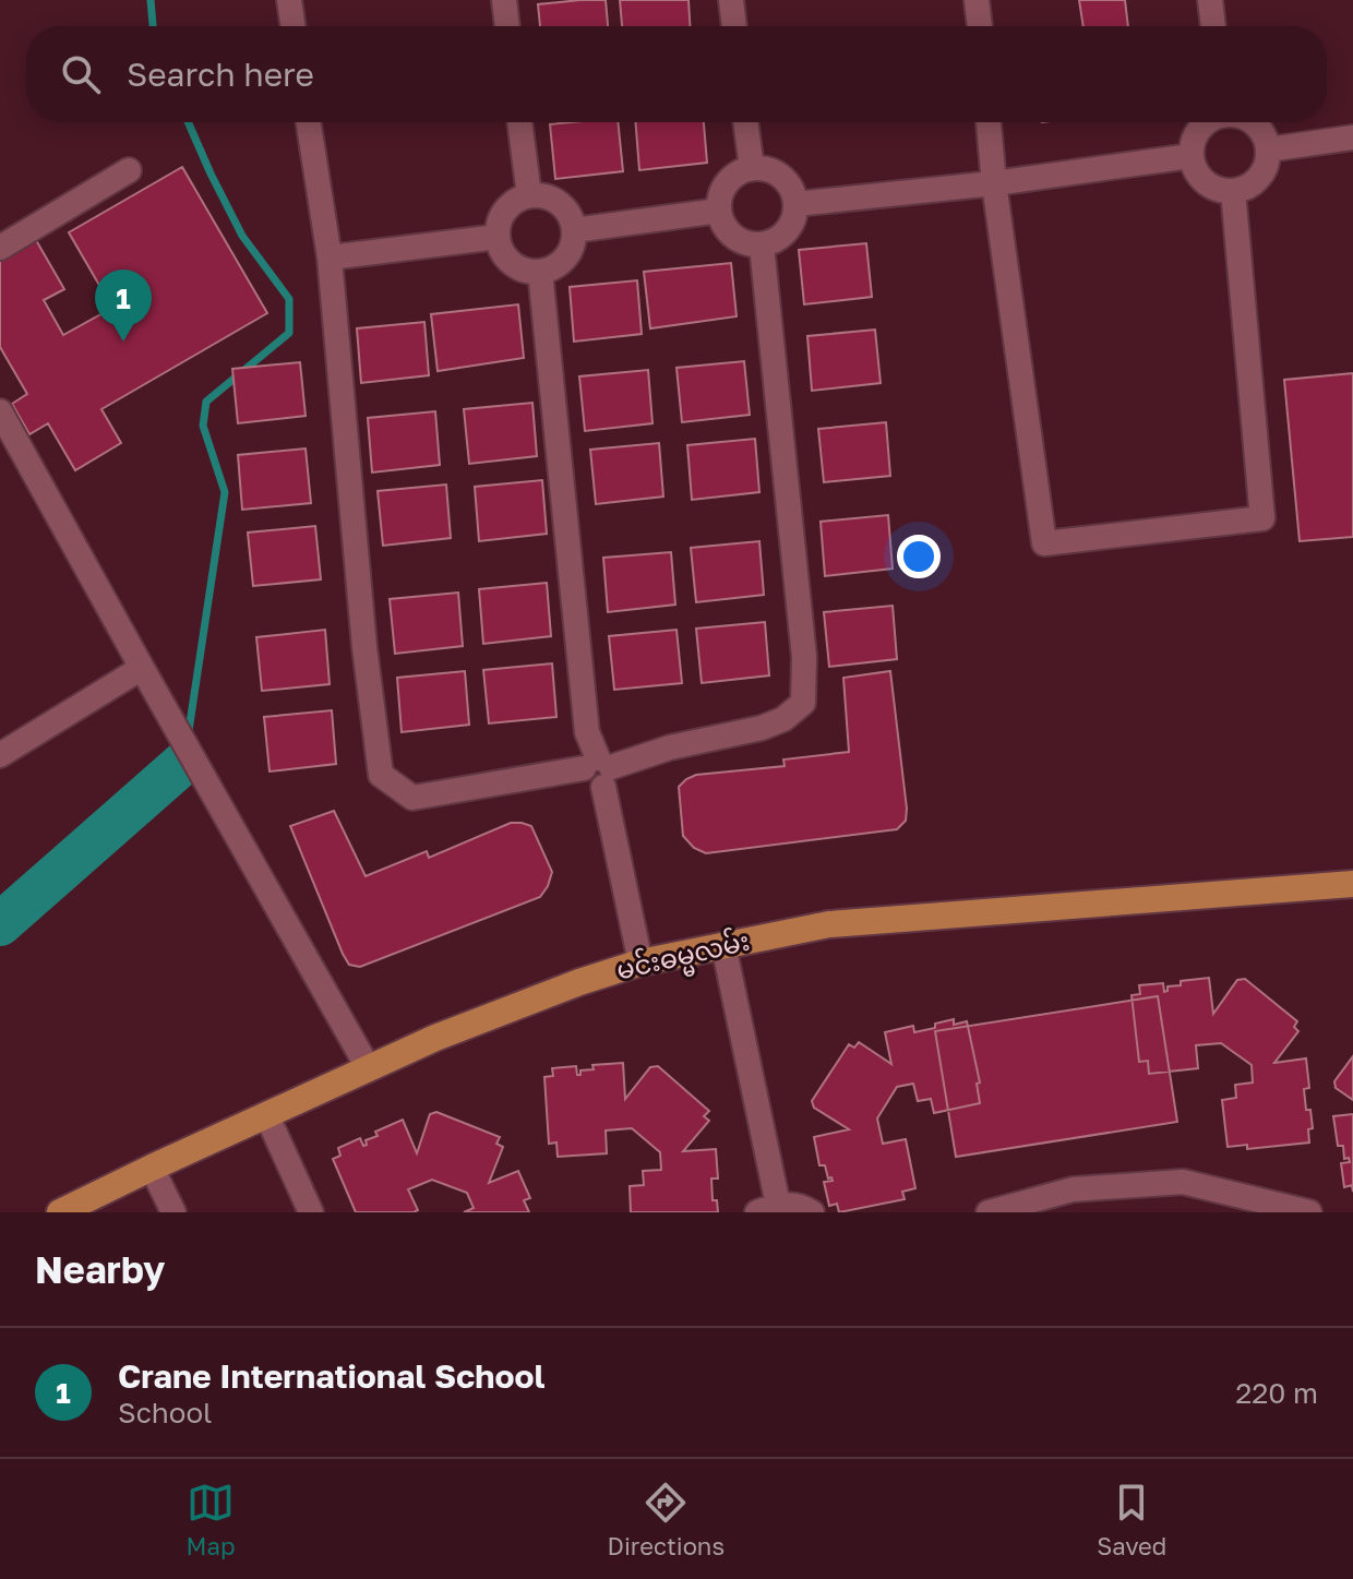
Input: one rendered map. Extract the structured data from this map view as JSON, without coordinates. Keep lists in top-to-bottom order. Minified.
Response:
{"streets":{"main road":["မင်းဓမ္မလမ်း"]},"page":{"search":"Search here","pins":"1","heading":"Nearby","list":[{"mark":"1","name":"Crane International School","note":"School","value":"220 m"}],"nav":["Map","Directions","Saved"]}}
